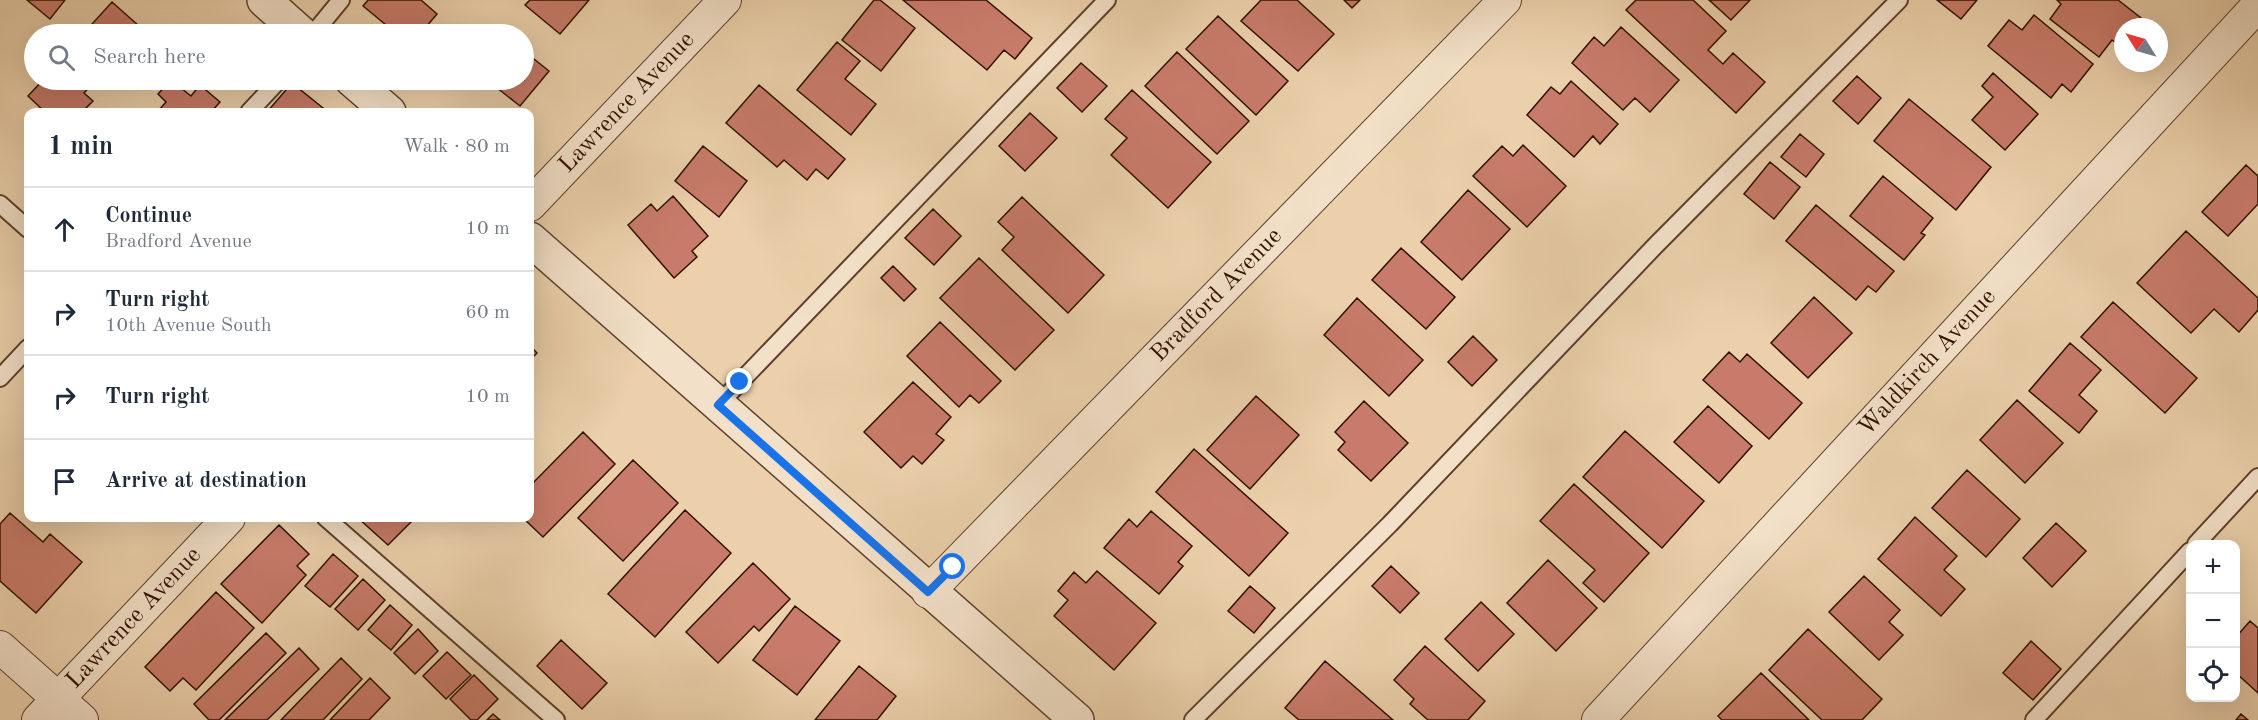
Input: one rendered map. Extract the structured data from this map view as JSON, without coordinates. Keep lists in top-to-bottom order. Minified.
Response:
{"streets":{"street":["Lawrence Avenue","Bradford Avenue","Waldkirch Avenue"]},"north":"top left","page":{"search":"Search here","heading":["1 min","Walk · 80 m"],"list":[["Continue","Bradford Avenue","10 m"],["Turn right","10th Avenue South","60 m"],["Turn right","10 m"],"Arrive at destination"],"map_buttons":["+","−"]}}
